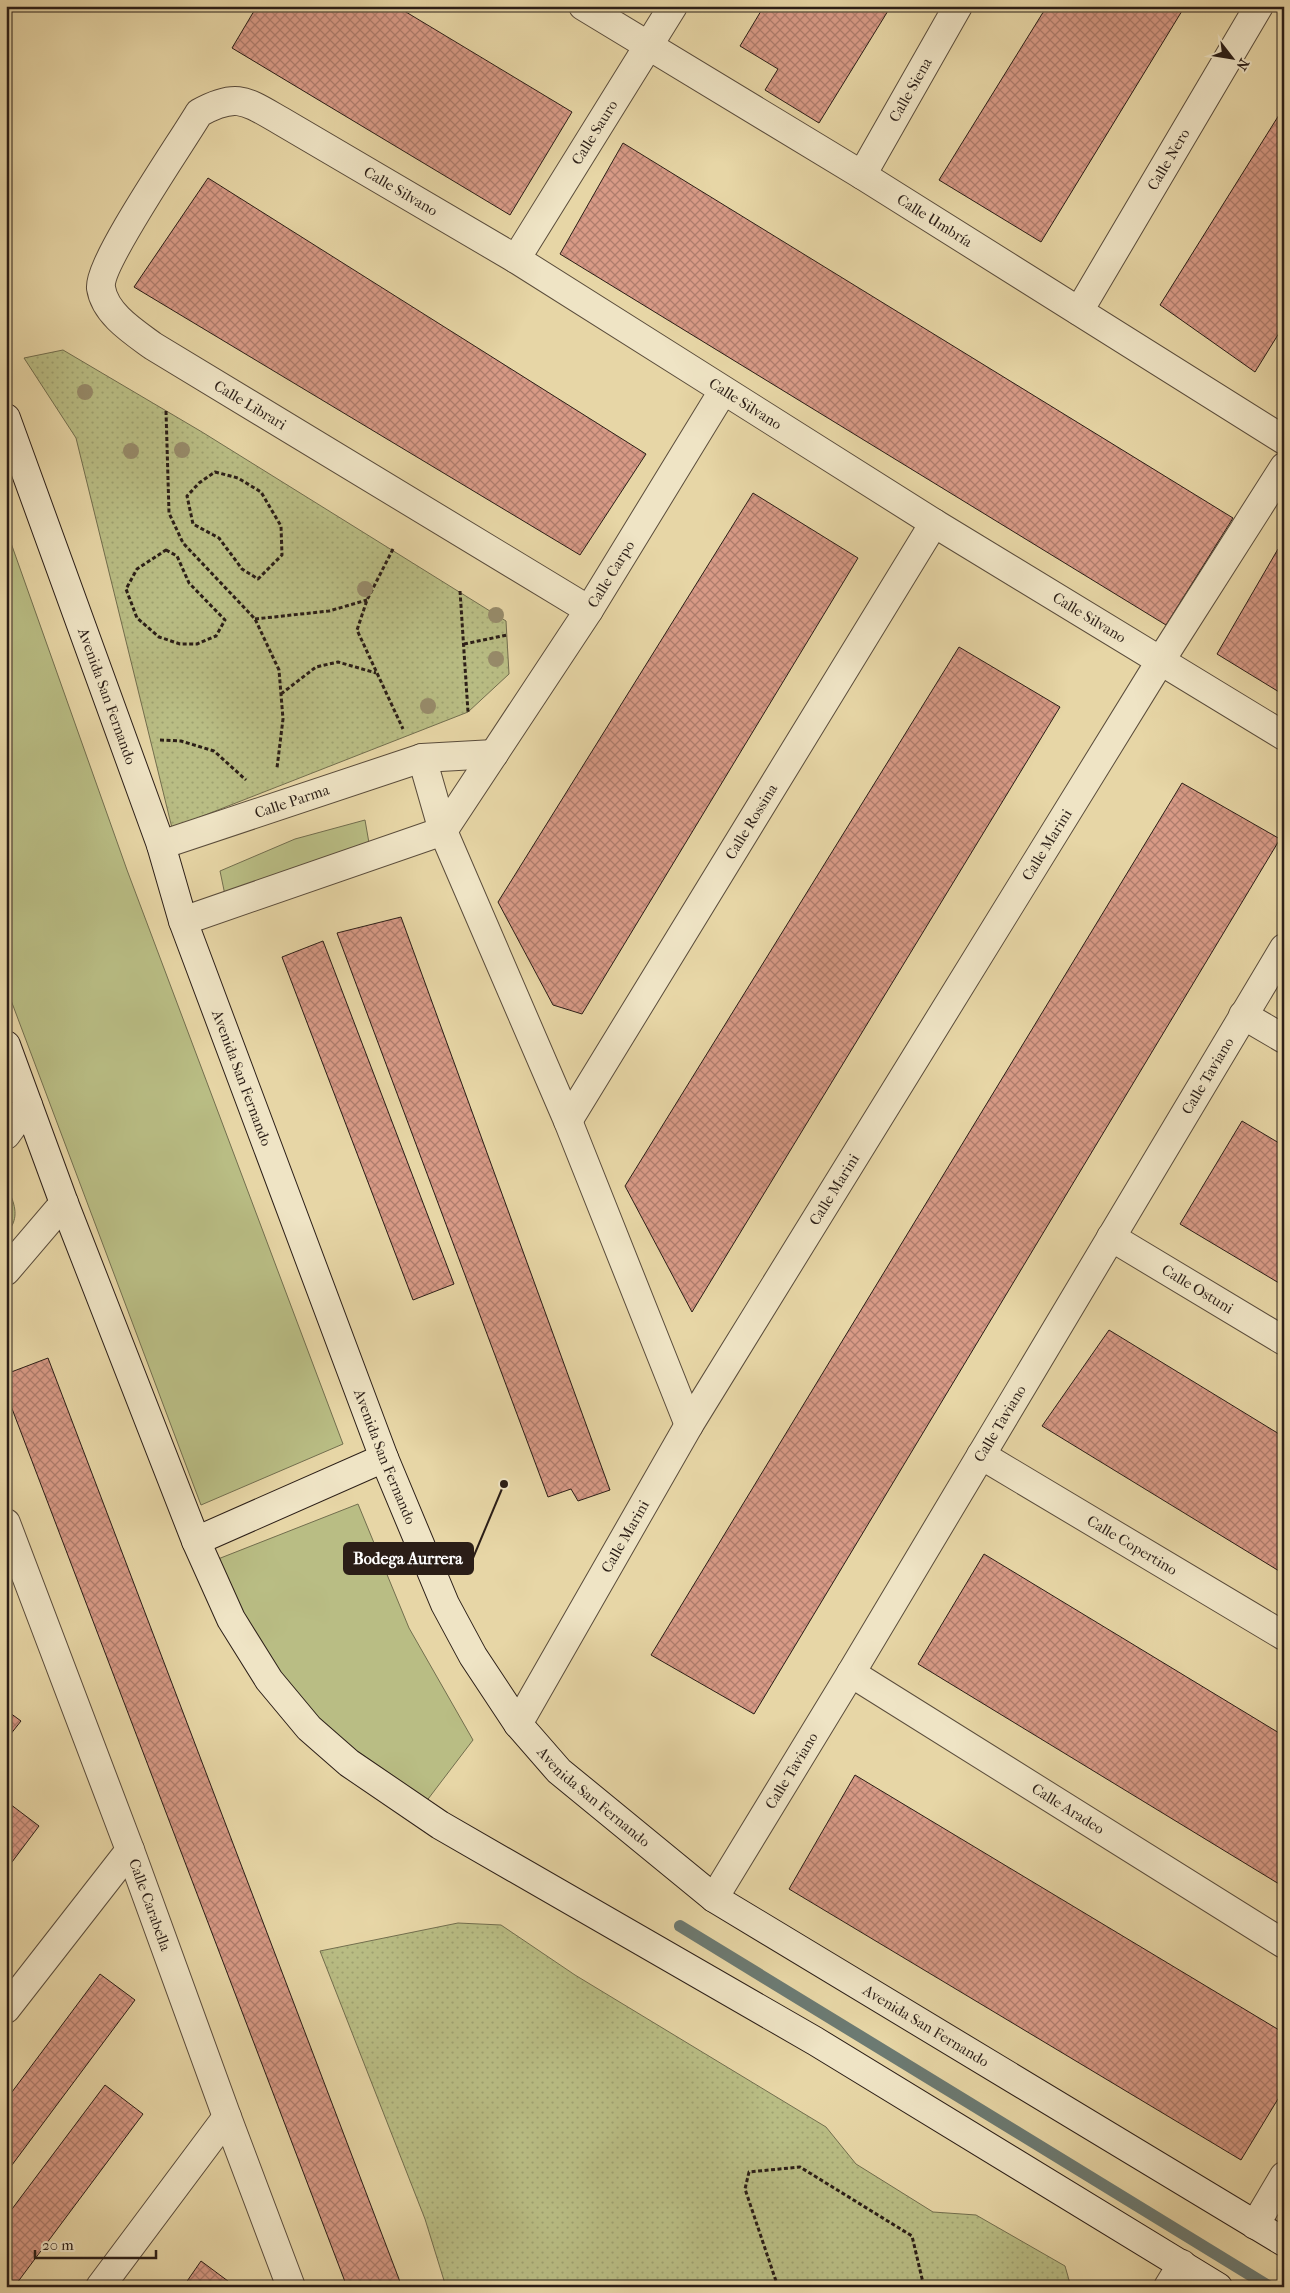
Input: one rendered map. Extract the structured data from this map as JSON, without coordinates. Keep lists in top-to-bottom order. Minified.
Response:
{"streets":{"street":["Calle Siena","Calle Sauro","Calle Nero","Calle Silvano","Calle Umbría","Calle Librari","Calle Carpo","Avenida San Fernando","Calle Parma","Calle Rossina","Calle Marini","Calle Taviano","Calle Ostuni","Calle Copertino","Calle Aradeo","Calle Carabella"]},"crossings":[["Calle Siena","Calle Umbría"],["Calle Sauro","Calle Silvano"],["Calle Sauro","Calle Umbría"],["Calle Nero","Calle Umbría"],["Calle Silvano","Calle Librari"],["Calle Silvano","Calle Carpo"],["Calle Silvano","Calle Rossina"],["Calle Silvano","Calle Marini"],["Calle Librari","Calle Carpo"],["Avenida San Fernando","Calle Parma"],["Avenida San Fernando","Calle Marini"],["Avenida San Fernando","Calle Taviano"],["Calle Taviano","Calle Ostuni"],["Calle Taviano","Calle Copertino"],["Calle Taviano","Calle Aradeo"]],"places":["Bodega Aurrera"],"scale_bar":"20 m","north":"bottom right"}
